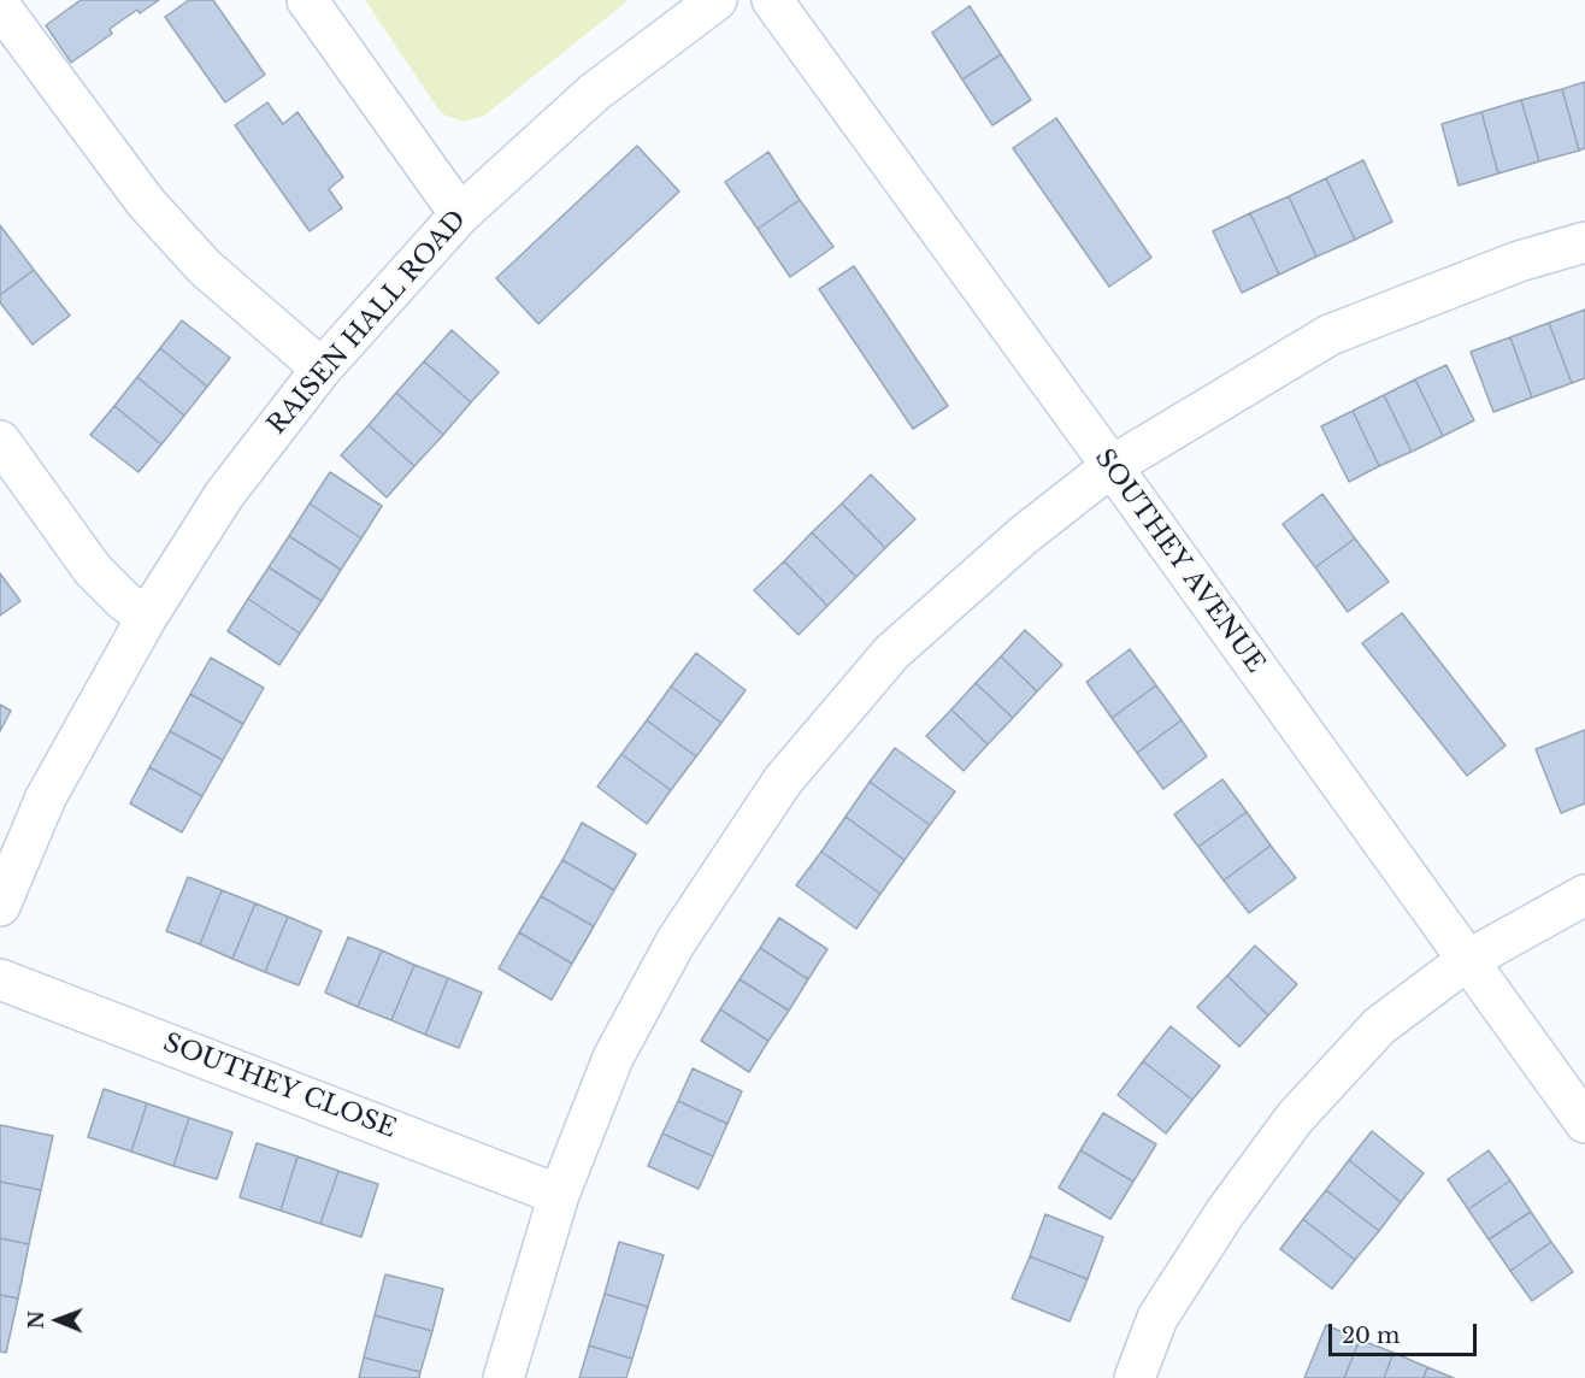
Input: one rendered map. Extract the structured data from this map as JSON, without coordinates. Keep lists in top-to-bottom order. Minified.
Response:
{"streets":{"street":["RAISEN HALL ROAD","SOUTHEY AVENUE","SOUTHEY CLOSE"]},"scale_bar":"20 m","north":"left"}
